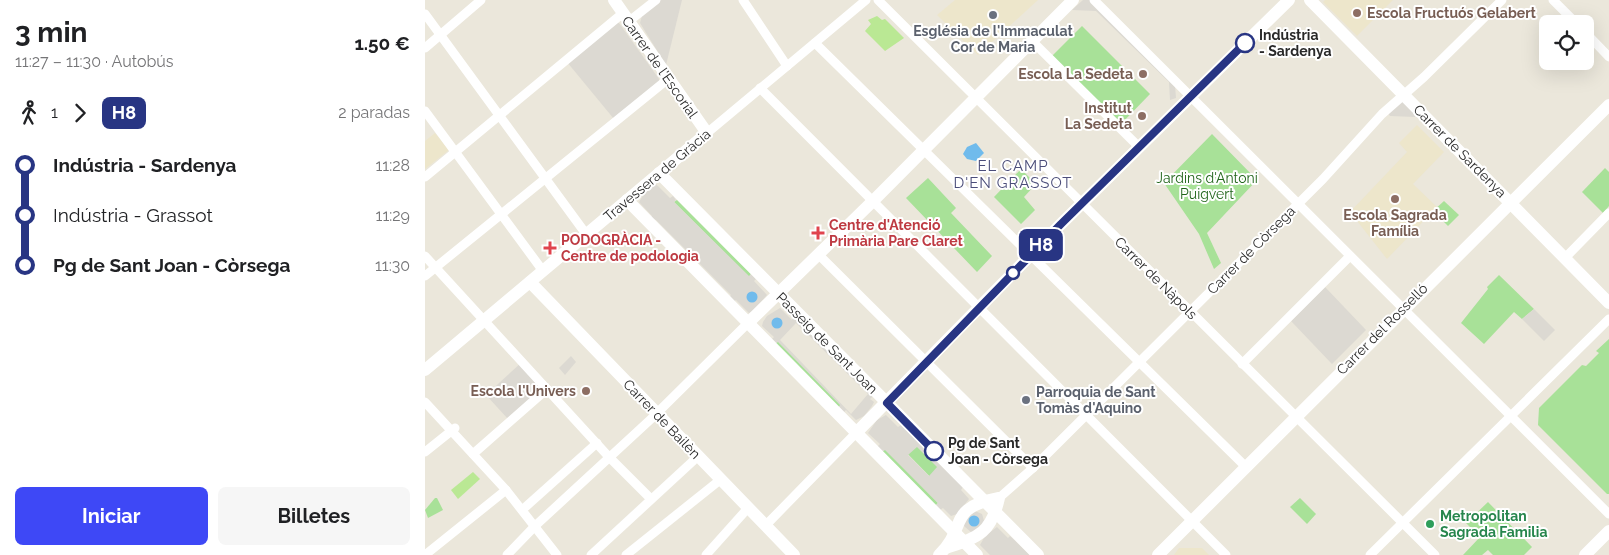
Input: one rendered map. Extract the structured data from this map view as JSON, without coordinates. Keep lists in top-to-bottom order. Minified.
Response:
{"streets":{"main road":["Carrer de l'Escorial","Carrer de Sardenya","Travessera de Gràcia","Carrer del Rosselló","Passeig de Sant Joan","Carrer de Bailèn"],"street":["Carrer de Còrsega","Carrer de Nàpols"]},"crossings":[["Carrer de l'Escorial","Travessera de Gràcia"],["Carrer de Sardenya","Carrer de Còrsega"],["Carrer de Sardenya","Carrer del Rosselló"],["Travessera de Gràcia","Passeig de Sant Joan"],["Travessera de Gràcia","Carrer de Bailèn"],["Carrer de Còrsega","Carrer de Nàpols"],["Carrer de Nàpols","Carrer del Rosselló"]],"districts":["EL CAMP D'EN GRASSOT"],"parks":["Jardins d'Antoni Puigvert"],"places":{"other":["Escola Fructuós Gelabert","Església de l'Immaculat Cor de Maria","Indústria - Sardenya","Escola La Sedeta","Institut La Sedeta","Escola Sagrada Família","Escola l'Univers","Parroquia de Sant Tomàs d'Aquino","Pg de Sant Joan - Còrsega","Metropolitan Sagrada Familia"],"health":["Centre d'Atenció Primària Pare Claret","PODOGRÀCIA - Centre de podologia"]},"lines":["bus line H8"],"page":{"heading":["3 min","11:27 – 11:30 · Autobús","1.50 €"],"on_map":"H8","legs":["1","H8","2 paradas"],"list":[{"name":"Indústria - Sardenya","value":"11:28"},{"name":"Indústria - Grassot","value":"11:29"},{"name":"Pg de Sant Joan - Còrsega","value":"11:30"}],"buttons":["Iniciar","Billetes"]}}
